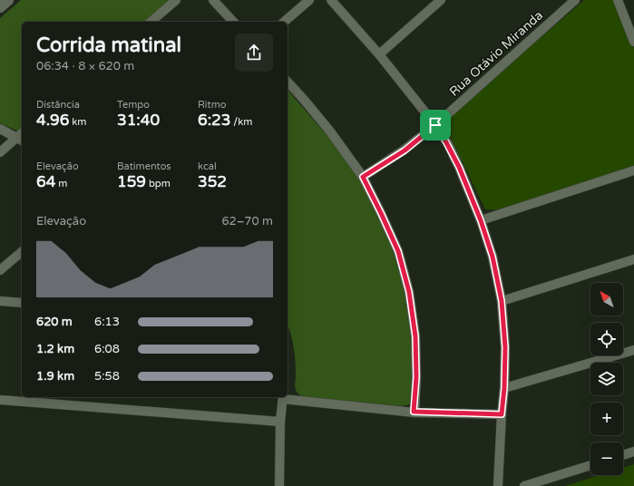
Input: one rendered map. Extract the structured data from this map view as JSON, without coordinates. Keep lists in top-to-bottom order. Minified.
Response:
{"streets":{"street":["Rua Otávio Miranda"]},"north":"top left","page":{"heading":["Corrida matinal","06:34 · 8 × 620 m"],"stats":[["Distância","4.96 km"],["Tempo","31:40"],["Ritmo","6:23 /km"],["Elevação","64 m"],["Batimentos","159 bpm"],["kcal","352"]],"chart":["Elevação","62–70 m"],"map_buttons":["+","−"],"list":[{"name":"620 m","note":"6:13"},{"name":"1.2 km","note":"6:08"},{"name":"1.9 km","note":"5:58"}]}}
